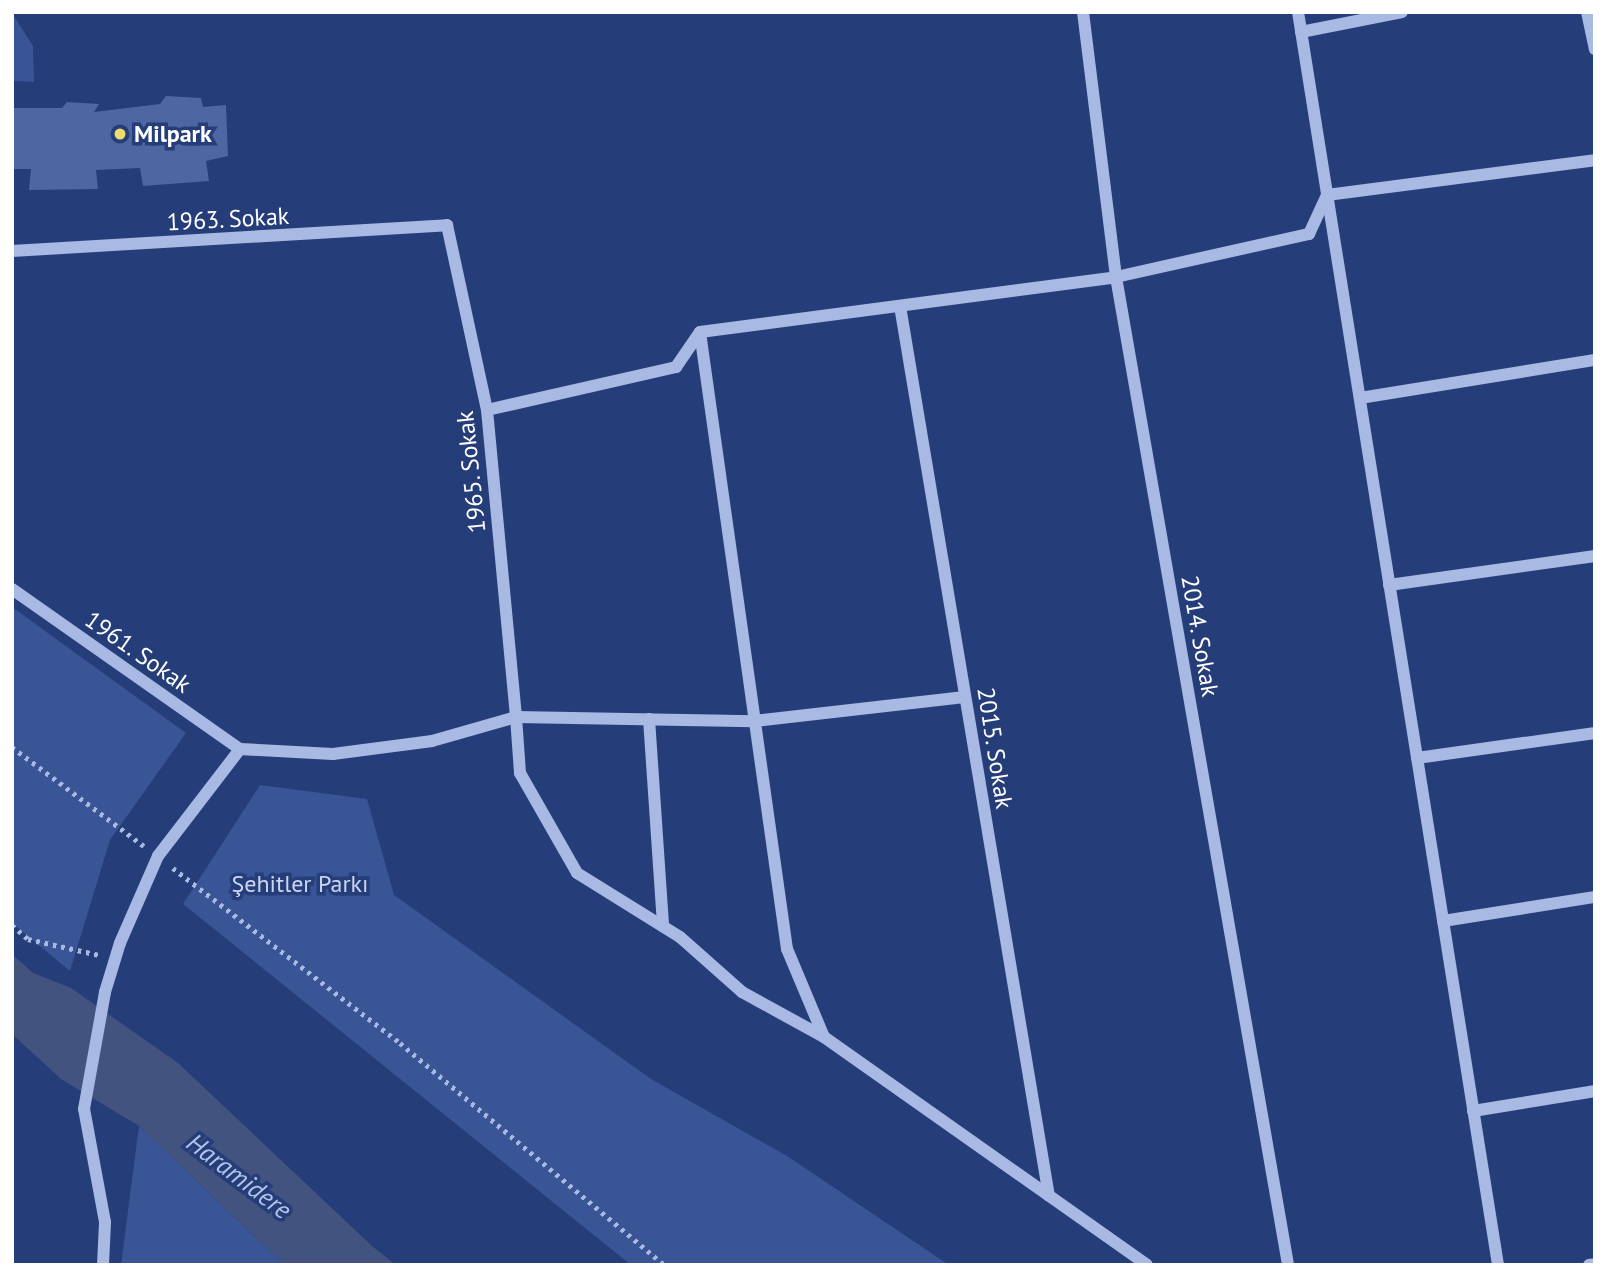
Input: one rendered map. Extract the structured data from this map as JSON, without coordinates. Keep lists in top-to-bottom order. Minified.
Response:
{"streets":{"street":["1963. Sokak","1965. Sokak","2014. Sokak","1961. Sokak","2015. Sokak"]},"crossings":[["1963. Sokak","1965. Sokak"],["1965. Sokak","2015. Sokak"]],"water":["Haramidere"],"parks":["Şehitler Parkı"],"places":["Milpark"]}
